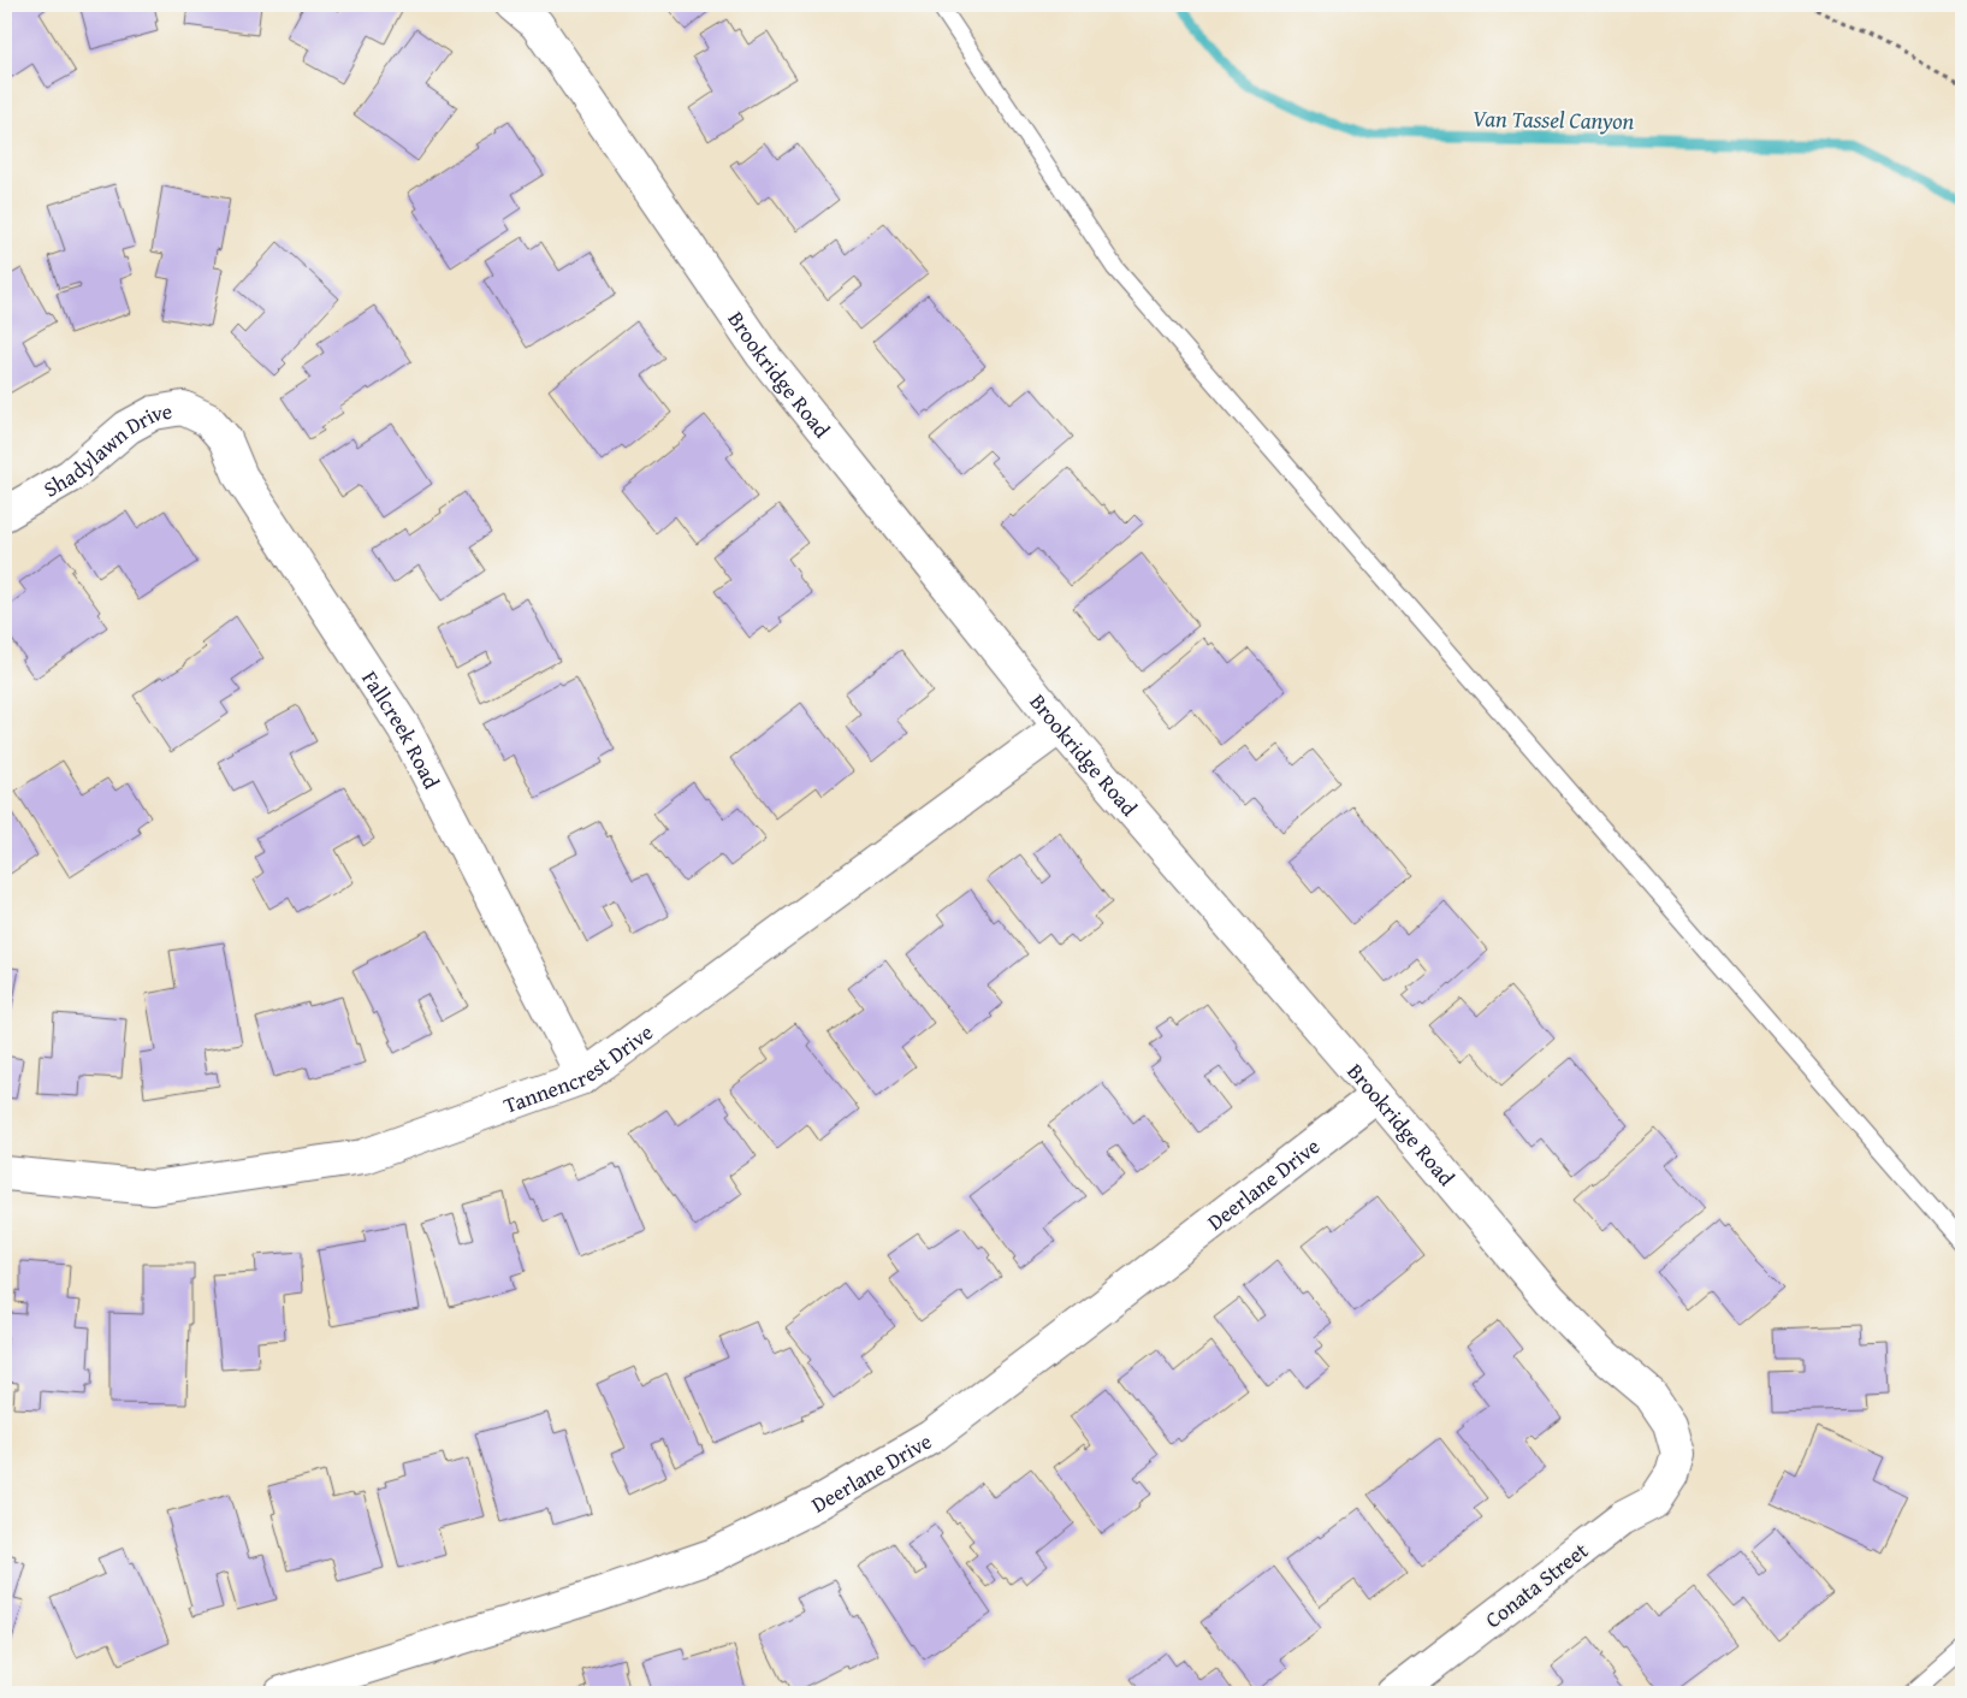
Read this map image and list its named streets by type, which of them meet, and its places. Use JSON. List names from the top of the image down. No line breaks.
{"streets":{"street":["Brookridge Road","Shadylawn Drive","Fallcreek Road","Tannencrest Drive","Deerlane Drive","Conata Street"]},"crossings":[["Brookridge Road","Tannencrest Drive"],["Brookridge Road","Deerlane Drive"],["Brookridge Road","Conata Street"],["Shadylawn Drive","Fallcreek Road"],["Fallcreek Road","Tannencrest Drive"]],"water":["Van Tassel Canyon"]}
